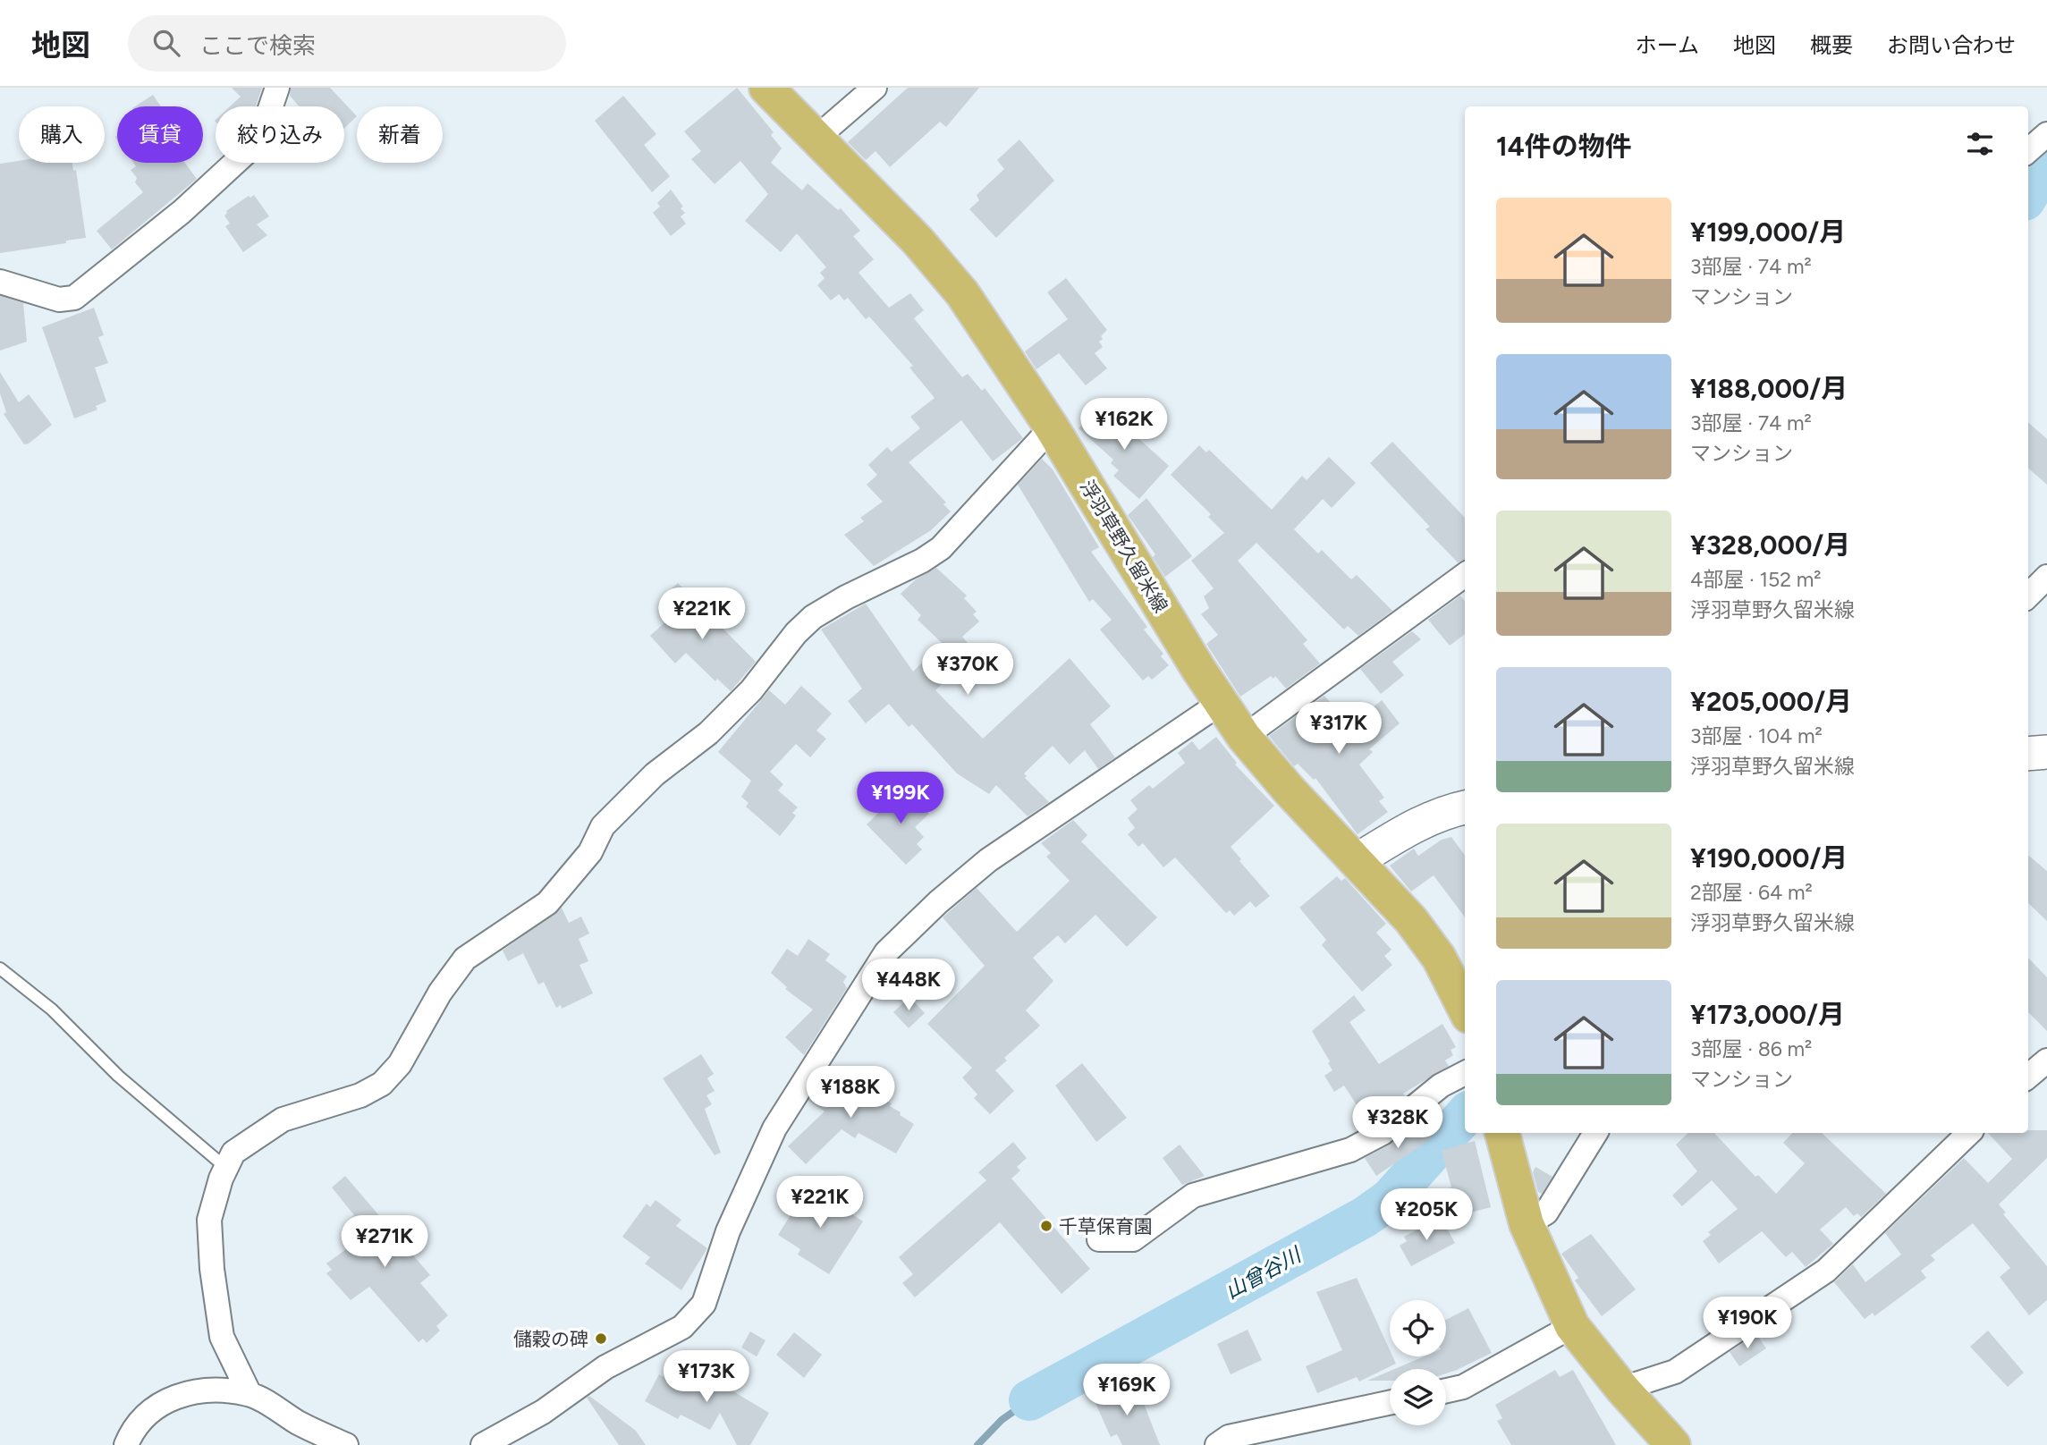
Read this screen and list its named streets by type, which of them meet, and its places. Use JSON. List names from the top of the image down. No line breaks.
{"streets":{"main road":["浮羽草野久留米線"]},"water":["山曾谷川"],"places":["千草保育園","儲穀の碑"],"page":{"header":"地図","search":"ここで検索","nav":["ホーム","地図","概要","お問い合わせ"],"chip":["購入","賃貸","絞り込み","新着"],"heading":"14件の物件","list":[{"name":"¥199,000/月","note":"3部屋 · 74 m² · マンション"},{"name":"¥188,000/月","note":"3部屋 · 74 m² · マンション"},{"name":"¥328,000/月","note":"4部屋 · 152 m² · 浮羽草野久留米線"},{"name":"¥205,000/月","note":"3部屋 · 104 m² · 浮羽草野久留米線"},{"name":"¥190,000/月","note":"2部屋 · 64 m² · 浮羽草野久留米線"},{"name":"¥173,000/月","note":"3部屋 · 86 m² · マンション"}],"price":["¥162K","¥221K","¥370K","¥317K","¥199K","¥448K","¥188K","¥328K","¥221K","¥205K","¥271K","¥190K","¥173K","¥169K"]}}
